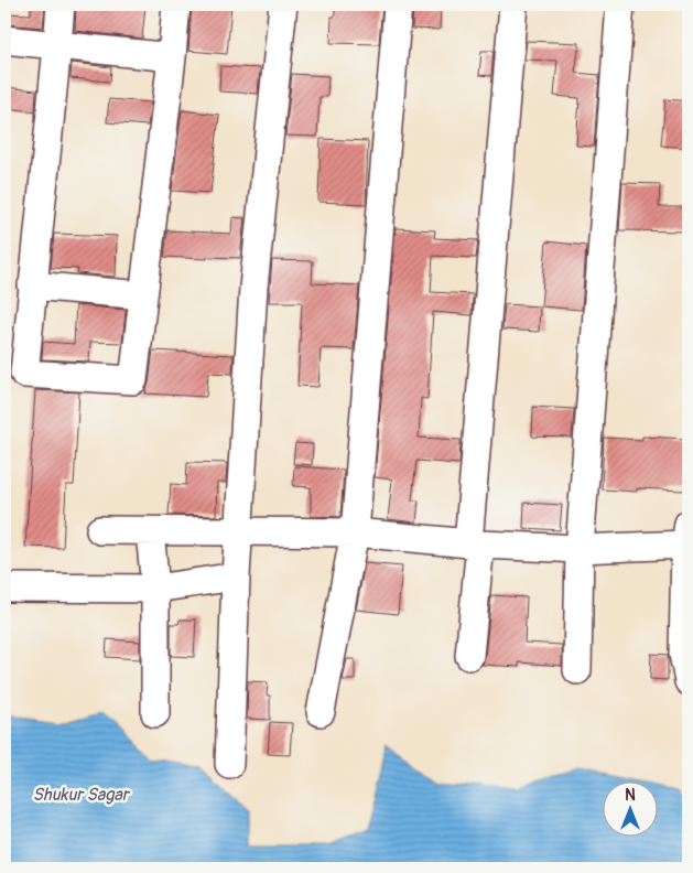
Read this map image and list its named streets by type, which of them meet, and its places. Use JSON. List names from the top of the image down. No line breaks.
{"water":["Shukur Sagar"],"north":"top"}
